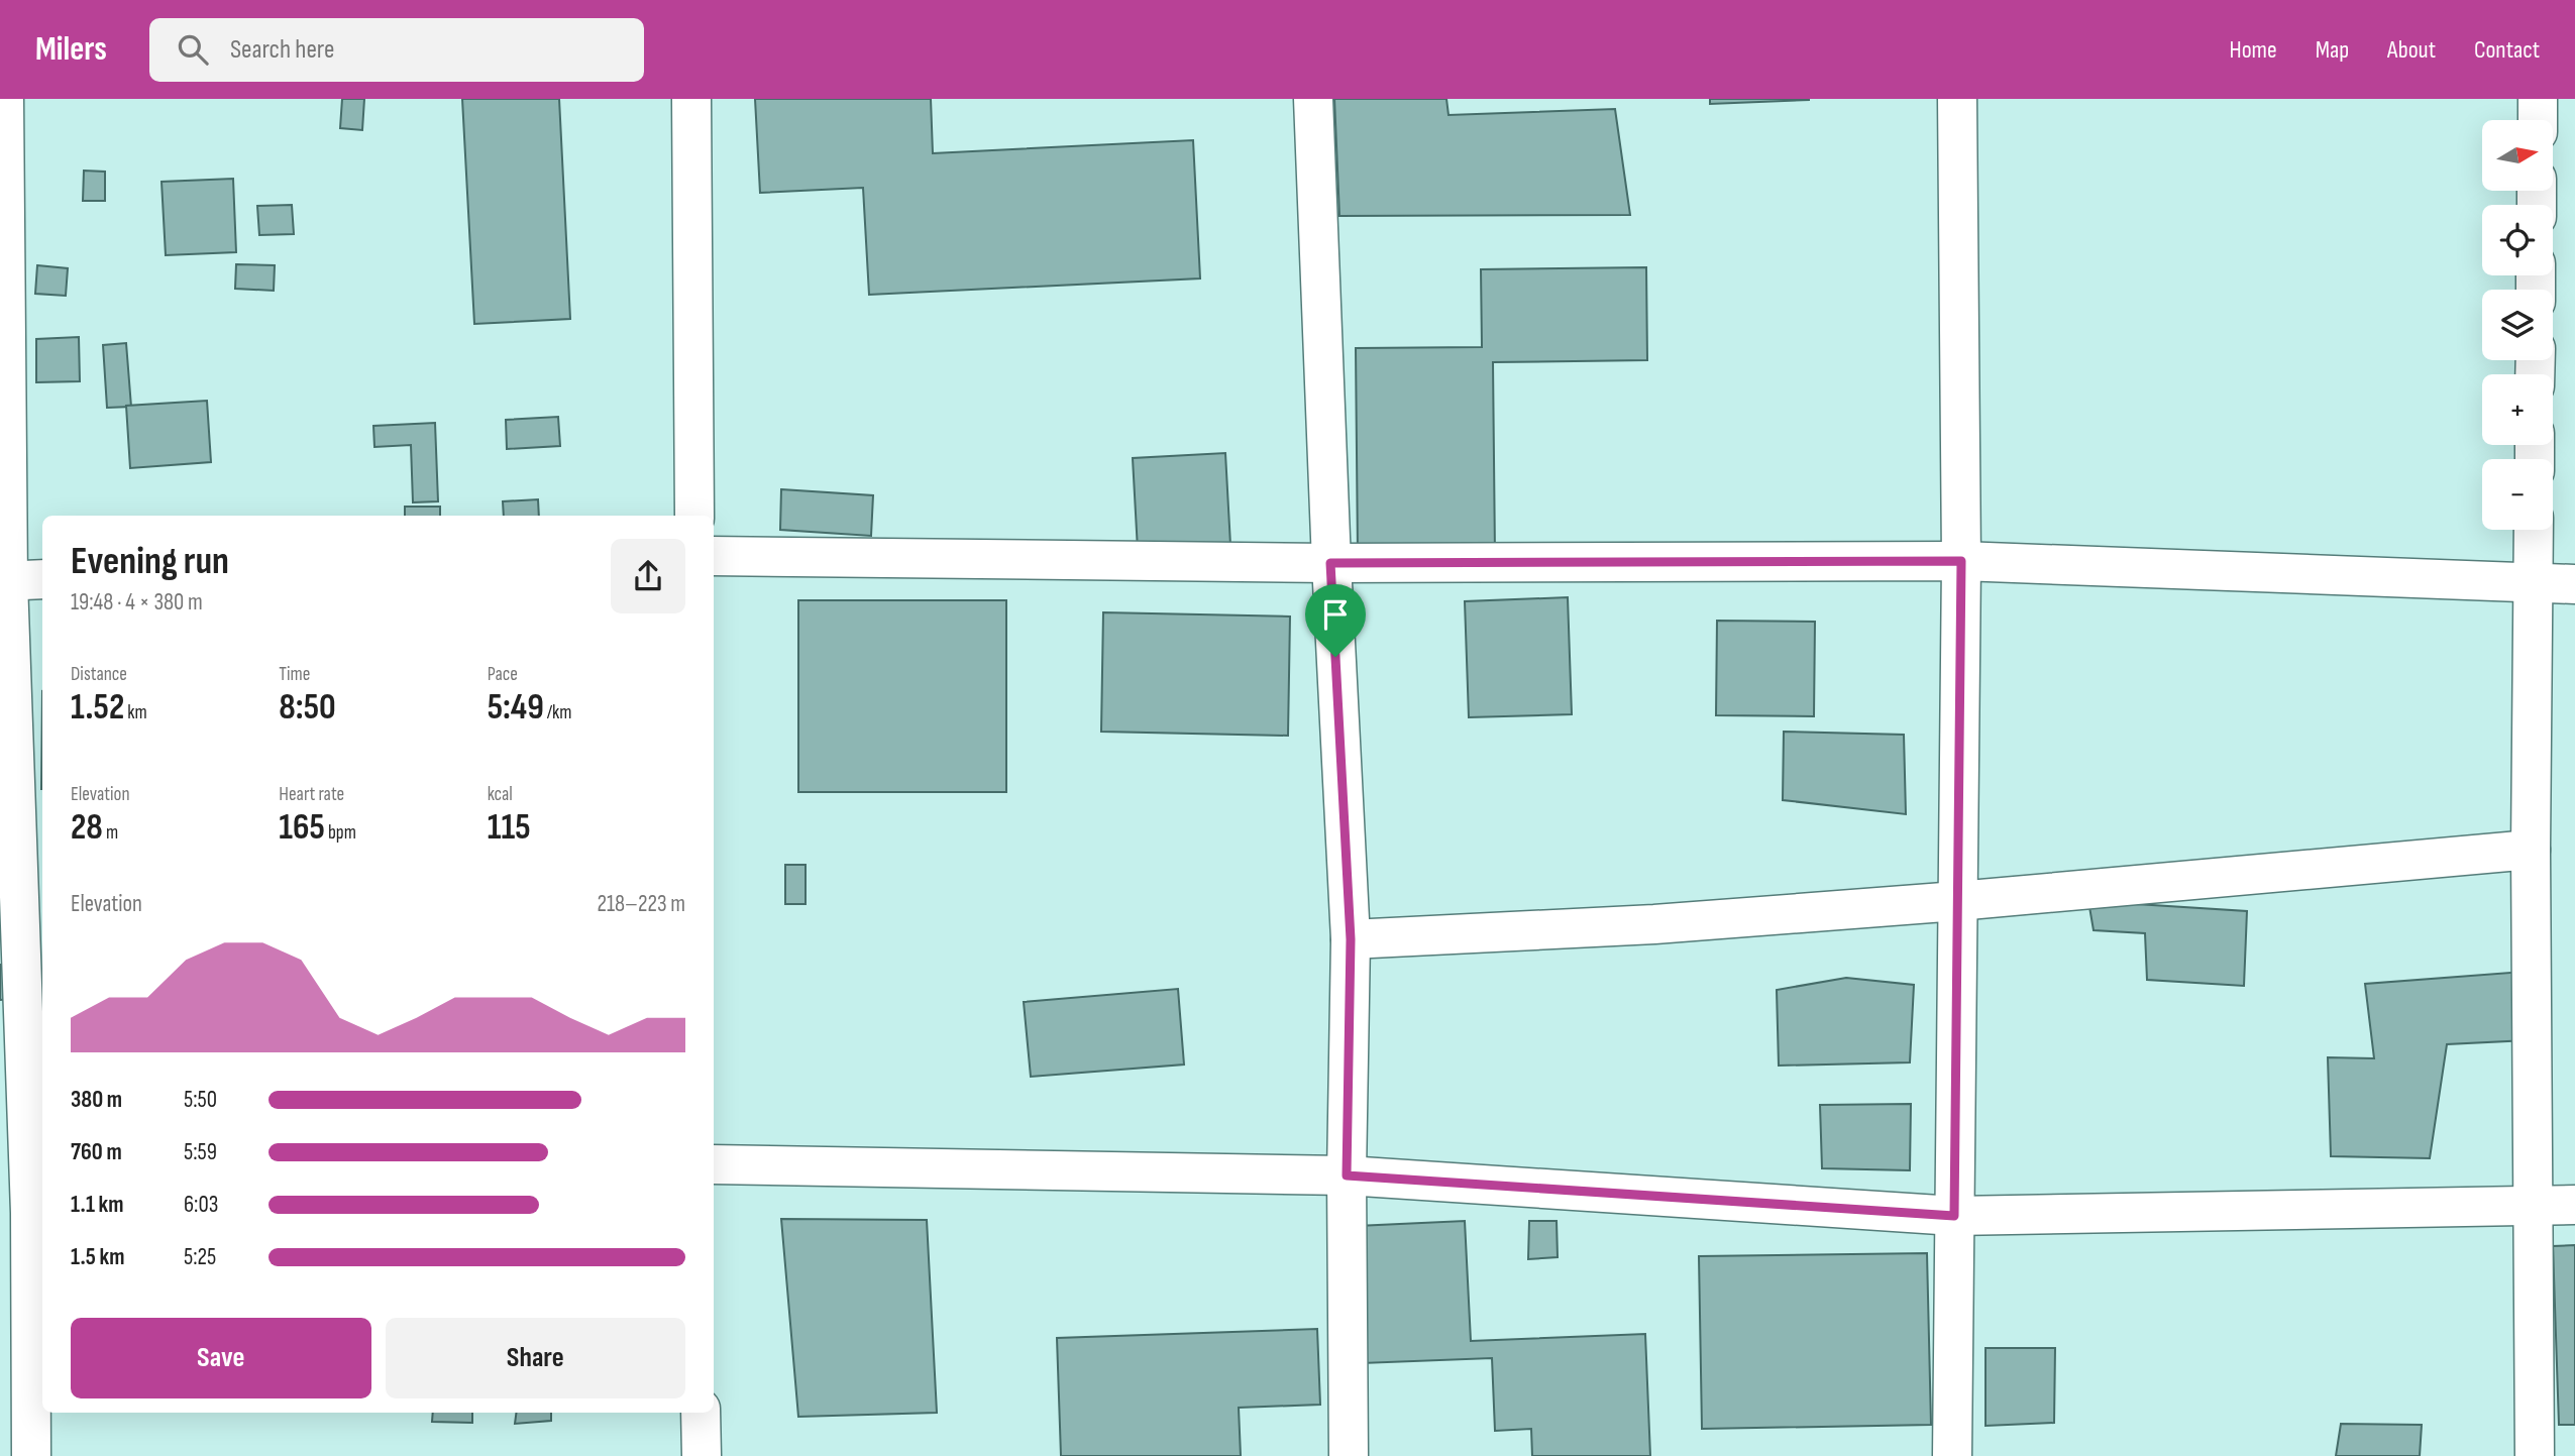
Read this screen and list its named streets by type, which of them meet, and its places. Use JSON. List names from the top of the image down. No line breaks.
{"north":"right","page":{"header":"Milers","search":"Search here","nav":["Home","Map","About","Contact"],"map_buttons":["+","−"],"heading":["Evening run","19:48 · 4 × 380 m"],"stats":[["Distance","1.52 km"],["Time","8:50"],["Pace","5:49 /km"],["Elevation","28 m"],["Heart rate","165 bpm"],["kcal","115"]],"chart":["Elevation","218–223 m"],"list":[{"name":"380 m","note":"5:50"},{"name":"760 m","note":"5:59"},{"name":"1.1 km","note":"6:03"},{"name":"1.5 km","note":"5:25"}],"buttons":["Save","Share"]}}
